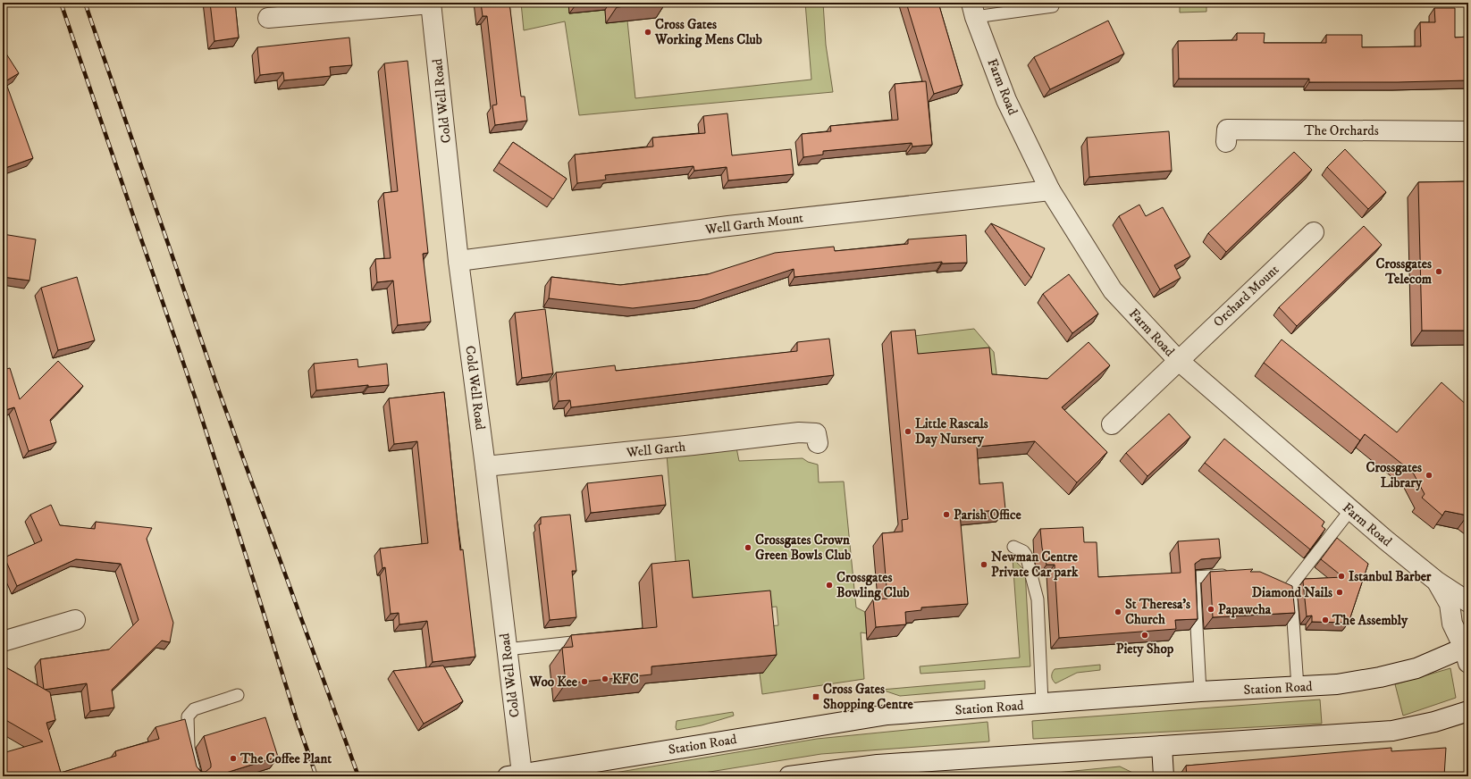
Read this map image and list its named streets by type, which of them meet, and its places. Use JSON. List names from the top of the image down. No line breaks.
{"streets":{"street":["Farm Road","Cold Well Road","The Orchards","Well Garth Mount","Orchard Mount","Well Garth","Station Road"]},"crossings":[["Farm Road","Well Garth Mount"],["Farm Road","Orchard Mount"],["Farm Road","Station Road"],["Cold Well Road","Well Garth Mount"],["Cold Well Road","Well Garth"],["Cold Well Road","Station Road"]],"places":{"other":["Cross Gates Working Mens Club","Crossgates Telecom","Little Rascals Day Nursery","Crossgates Library","Parish Office","Crossgates Crown Green Bowls Club","Newman Centre Private Car park","Istanbul Barber","Crossgates Bowling Club","Diamond Nails","Papawcha","St Theresa's Church","The Assembly","Piety Shop","KFC","Woo Kee","The Coffee Plant"],"transit":["Cross Gates Shopping Centre"]}}
